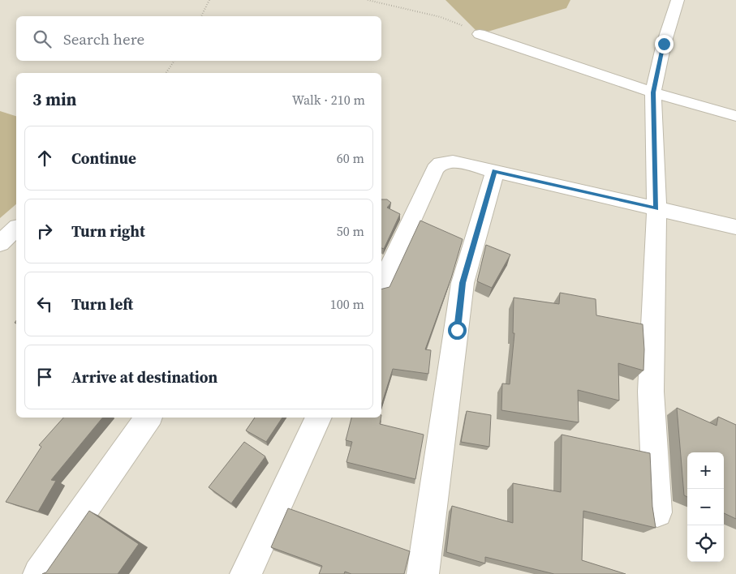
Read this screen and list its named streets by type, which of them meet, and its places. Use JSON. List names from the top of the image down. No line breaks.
{"page":{"search":"Search here","heading":["3 min","Walk · 210 m"],"list":[["Continue","60 m"],["Turn right","50 m"],["Turn left","100 m"],"Arrive at destination"],"map_buttons":["+","−"]}}
